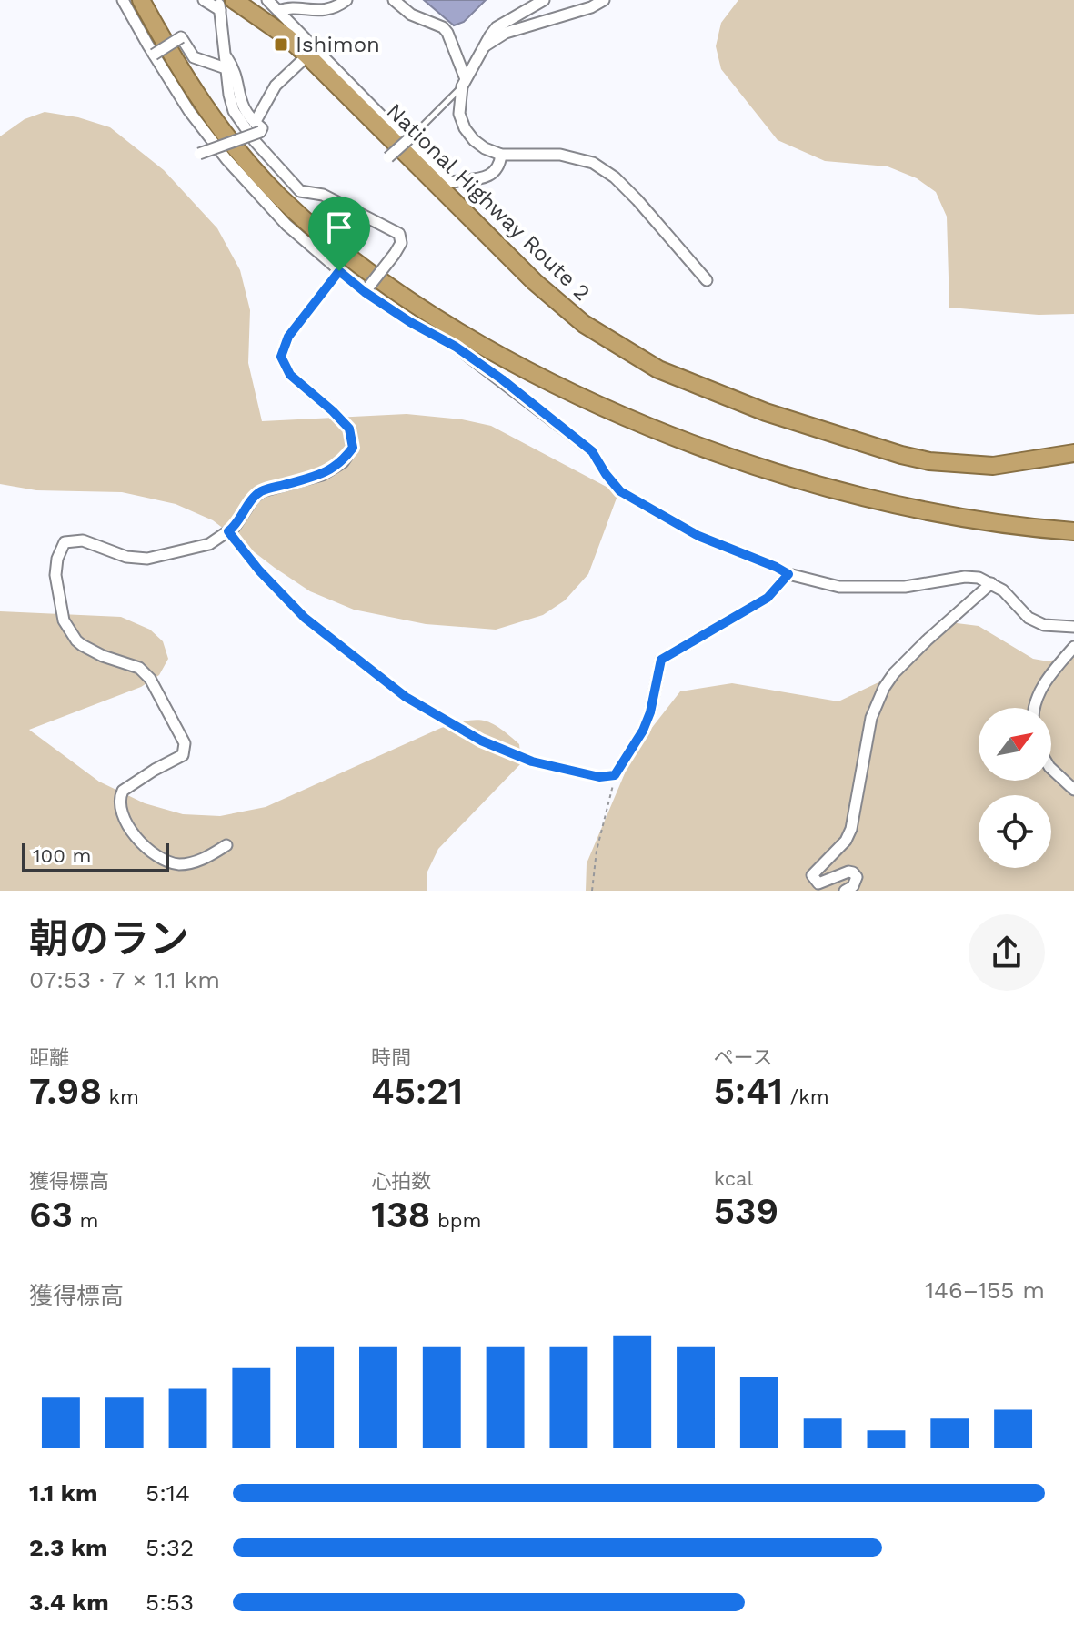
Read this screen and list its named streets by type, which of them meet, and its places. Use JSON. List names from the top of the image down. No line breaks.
{"streets":{"highway":["National Highway Route 2"]},"places":{"transit":["Ishimon"]},"scale_bar":"100 m","north":"top right","page":{"scale":"100 m","heading":["朝のラン","07:53 · 7 × 1.1 km"],"stats":[["距離","7.98 km"],["時間","45:21"],["ペース","5:41 /km"],["獲得標高","63 m"],["心拍数","138 bpm"],["kcal","539"]],"chart":["獲得標高","146–155 m"],"list":[{"name":"1.1 km","note":"5:14"},{"name":"2.3 km","note":"5:32"},{"name":"3.4 km","note":"5:53"}]}}
